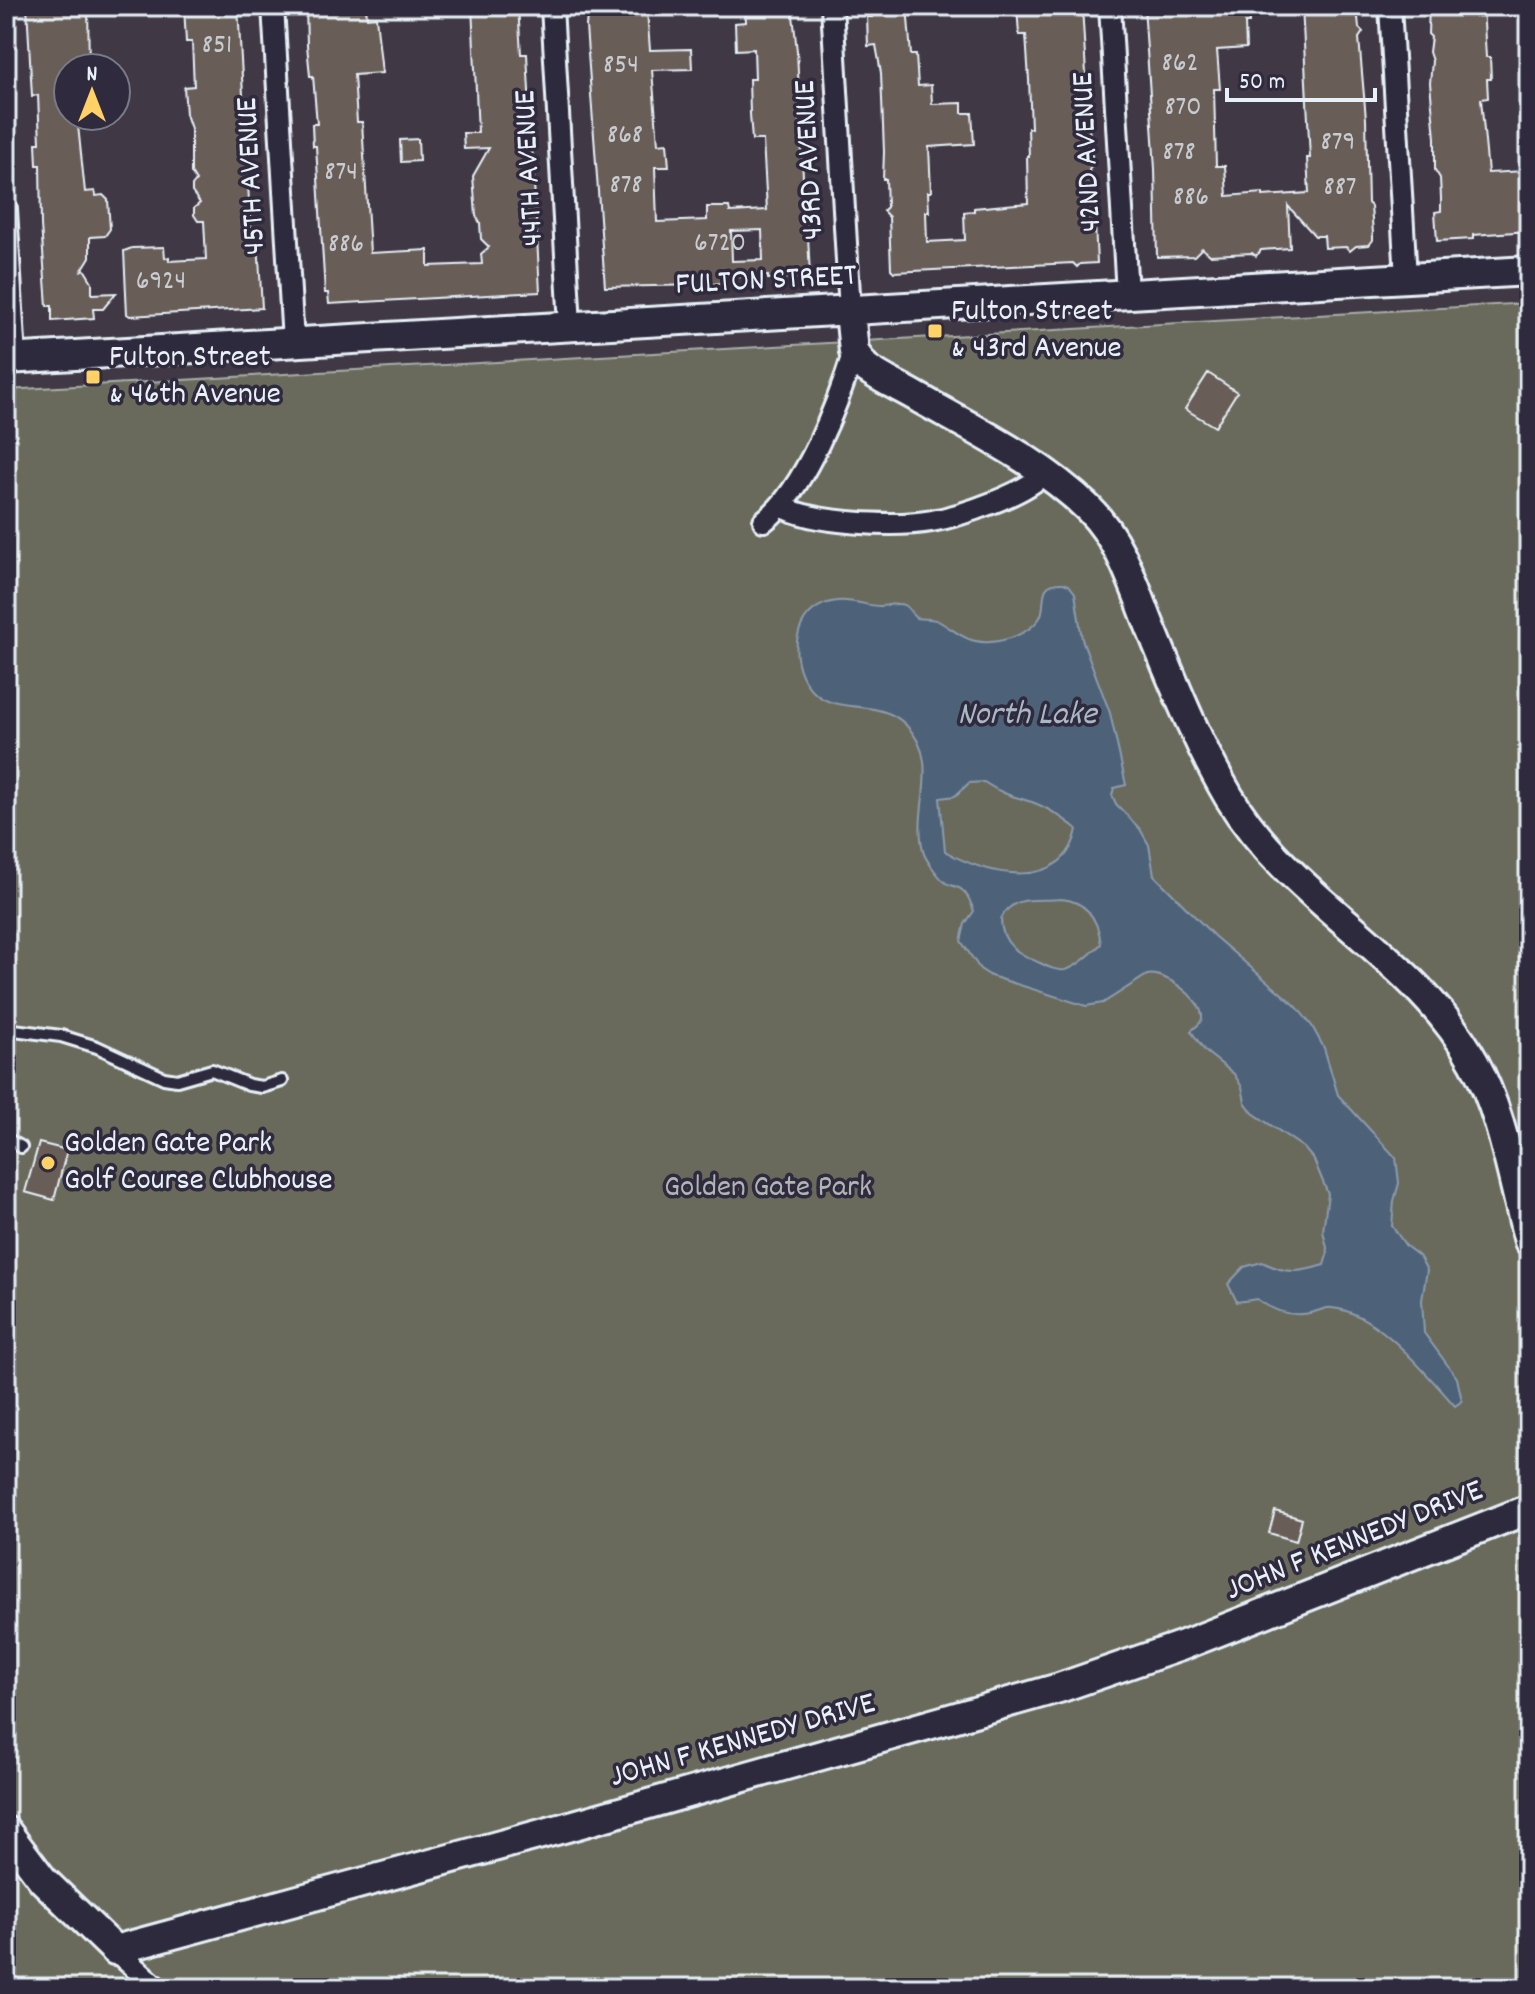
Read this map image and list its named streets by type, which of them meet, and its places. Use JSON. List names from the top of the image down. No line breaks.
{"streets":{"street":["42ND AVENUE","43RD AVENUE","44TH AVENUE","45TH AVENUE","FULTON STREET","JOHN F KENNEDY DRIVE"]},"crossings":[["42ND AVENUE","FULTON STREET"],["43RD AVENUE","FULTON STREET"],["44TH AVENUE","FULTON STREET"],["45TH AVENUE","FULTON STREET"]],"water":["North Lake"],"parks":["Golden Gate Park"],"places":{"transit":["Fulton Street & 43rd Avenue","Fulton Street & 46th Avenue"],"other":["Golden Gate Park Golf Course Clubhouse"]},"house_numbers":["851","862","854","870","868","879","878","874","878","887","886","6720","886","6924"],"scale_bar":"50 m","north":"top"}
